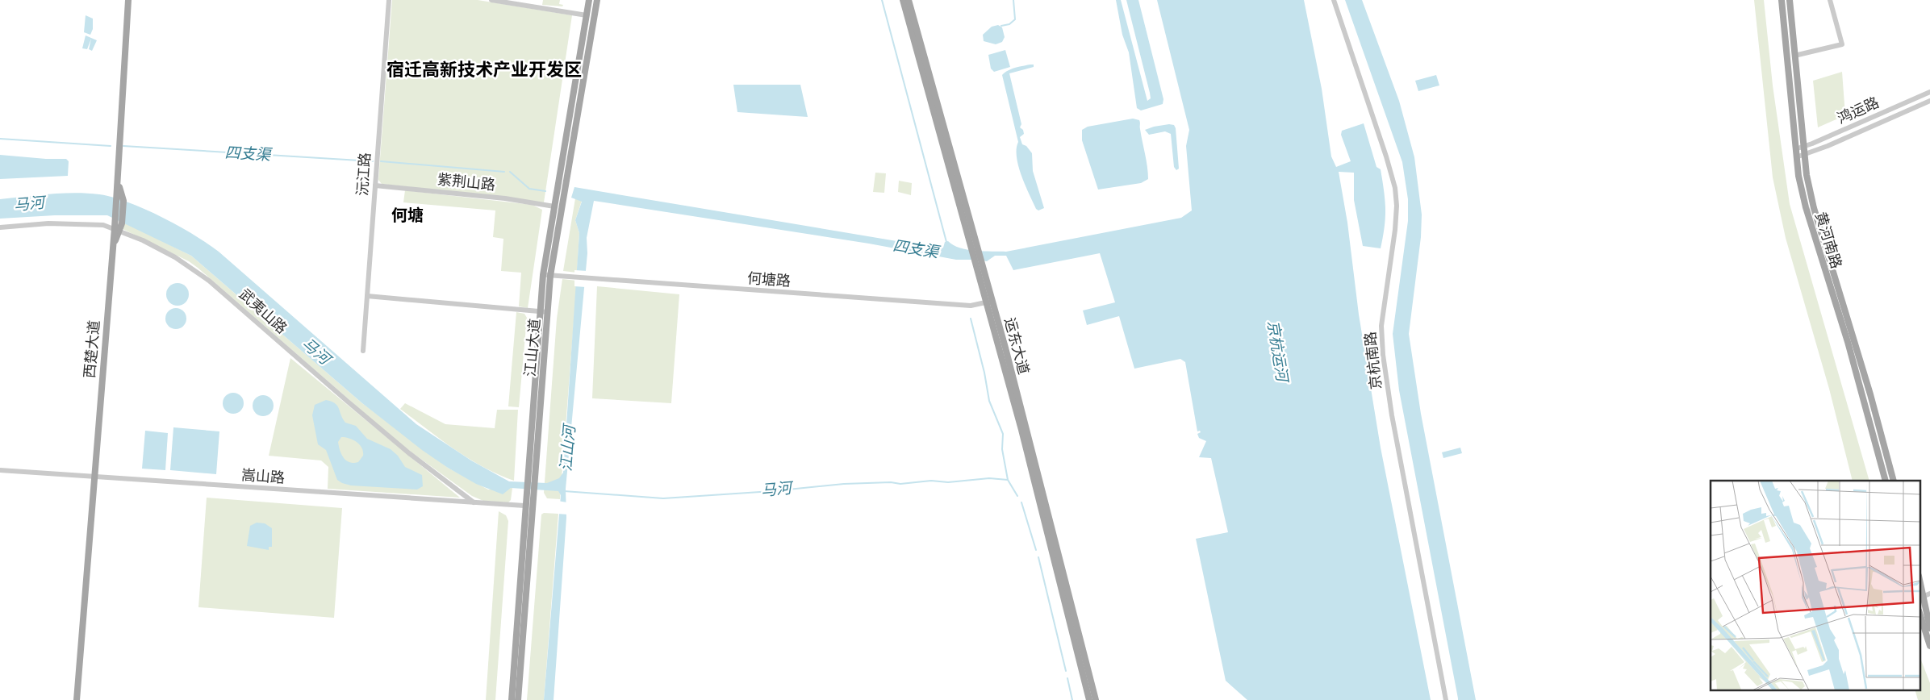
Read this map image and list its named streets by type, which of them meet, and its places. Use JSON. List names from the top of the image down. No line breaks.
{"streets":{"main road":["黄河南路","运东大道","江山大道","西楚大道"],"street":["鸿运路","沅江路","紫荆山路","何塘路","武夷山路","京杭南路","嵩山路"]},"crossings":[["鸿运路","黄河南路"],["沅江路","紫荆山路"],["紫荆山路","江山大道"],["何塘路","运东大道"],["何塘路","江山大道"],["武夷山路","西楚大道"],["武夷山路","嵩山路"],["江山大道","嵩山路"],["西楚大道","嵩山路"]],"districts":["宿迁高新技术产业开发区","何塘"],"water":["四支渠","马河","京杭运河","江山河"]}
